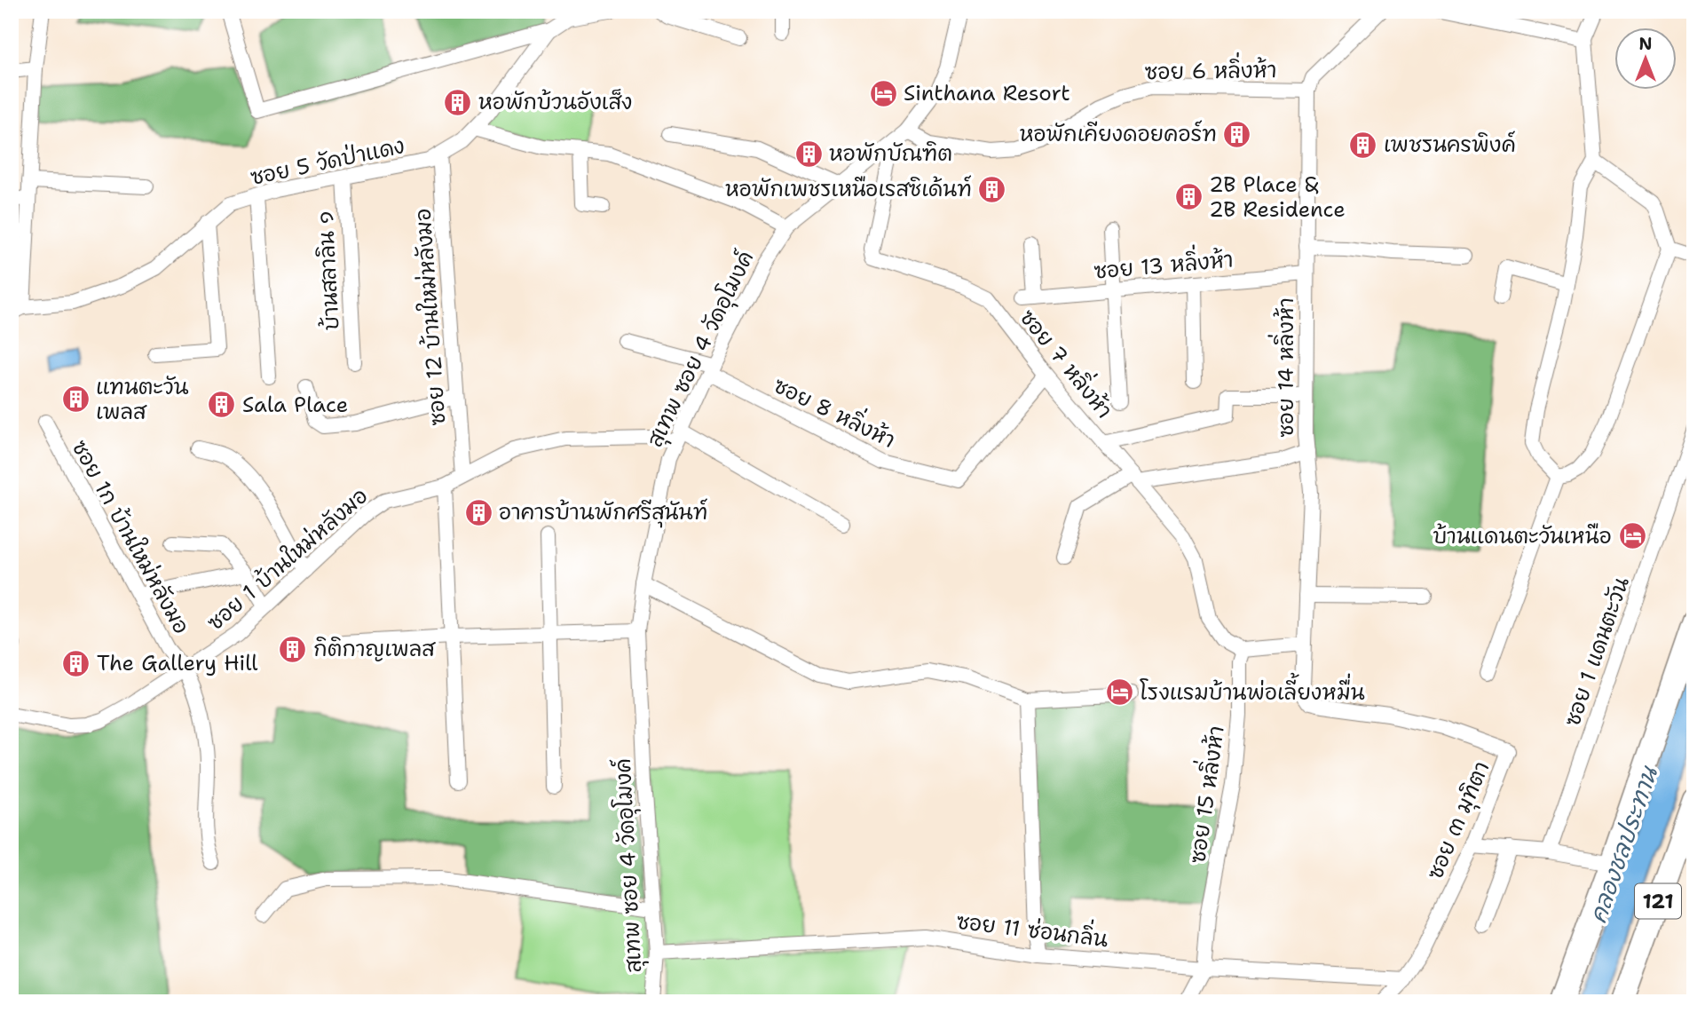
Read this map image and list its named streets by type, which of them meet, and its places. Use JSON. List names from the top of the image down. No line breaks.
{"streets":{"main road":["121"],"street":["ซอย 6 หลิ่งห้า","ซอย 5 วัดป่าแดง","ซอย 13 หลิ่งห้า","บ้านสลาลิน ๑","ซอย 12 บ้านใหม่หลังมอ","สุเทพ ซอย 4 วัดอุโมงค์","ซอย 7 หลิ่งห้า","ซอย 14 หลิ่งห้า","ซอย 8 หลิ่งห้า","ซอย 1ก บ้านใหม่หลังมอ","ซอย 1 บ้านใหม่หลังมอ","ซอย 1 แดนตะวัน","ซอย 15 หลิ่งห้า","ซอย ๓ มุทิตา","ซอย 11 ซ่อนกลิ่น"]},"crossings":[["ซอย 6 หลิ่งห้า","สุเทพ ซอย 4 วัดอุโมงค์"],["ซอย 6 หลิ่งห้า","ซอย 14 หลิ่งห้า"],["ซอย 5 วัดป่าแดง","บ้านสลาลิน ๑"],["ซอย 5 วัดป่าแดง","ซอย 12 บ้านใหม่หลังมอ"],["ซอย 13 หลิ่งห้า","ซอย 14 หลิ่งห้า"],["ซอย 12 บ้านใหม่หลังมอ","ซอย 1 บ้านใหม่หลังมอ"],["สุเทพ ซอย 4 วัดอุโมงค์","ซอย 7 หลิ่งห้า"],["สุเทพ ซอย 4 วัดอุโมงค์","ซอย 8 หลิ่งห้า"],["สุเทพ ซอย 4 วัดอุโมงค์","ซอย 1 บ้านใหม่หลังมอ"],["สุเทพ ซอย 4 วัดอุโมงค์","ซอย 11 ซ่อนกลิ่น"],["ซอย 7 หลิ่งห้า","ซอย 8 หลิ่งห้า"],["ซอย 7 หลิ่งห้า","ซอย 15 หลิ่งห้า"],["ซอย 14 หลิ่งห้า","ซอย ๓ มุทิตา"],["ซอย 1ก บ้านใหม่หลังมอ","ซอย 1 บ้านใหม่หลังมอ"],["ซอย 15 หลิ่งห้า","ซอย 11 ซ่อนกลิ่น"],["ซอย ๓ มุทิตา","ซอย 11 ซ่อนกลิ่น"]],"water":["คลองชลประทาน"],"places":{"hotel":["Sinthana Resort","บ้านแดนตะวันเหนือ","โรงแรมบ้านพ่อเลี้ยงหมื่น"],"building":["หอพักบ้วนอังเส็ง","หอพักเคียงดอยคอร์ท","เพชรนครพิงค์","หอพักบัณฑิต","หอพักเพชรเหนือเรสซิเด้นท์","2B Place & 2B Residence","แทนตะวัน เพลส","Sala Place","อาคารบ้านพักศรีสุนันท์","กิติกาญเพลส","The Gallery Hill"]},"north":"top"}
